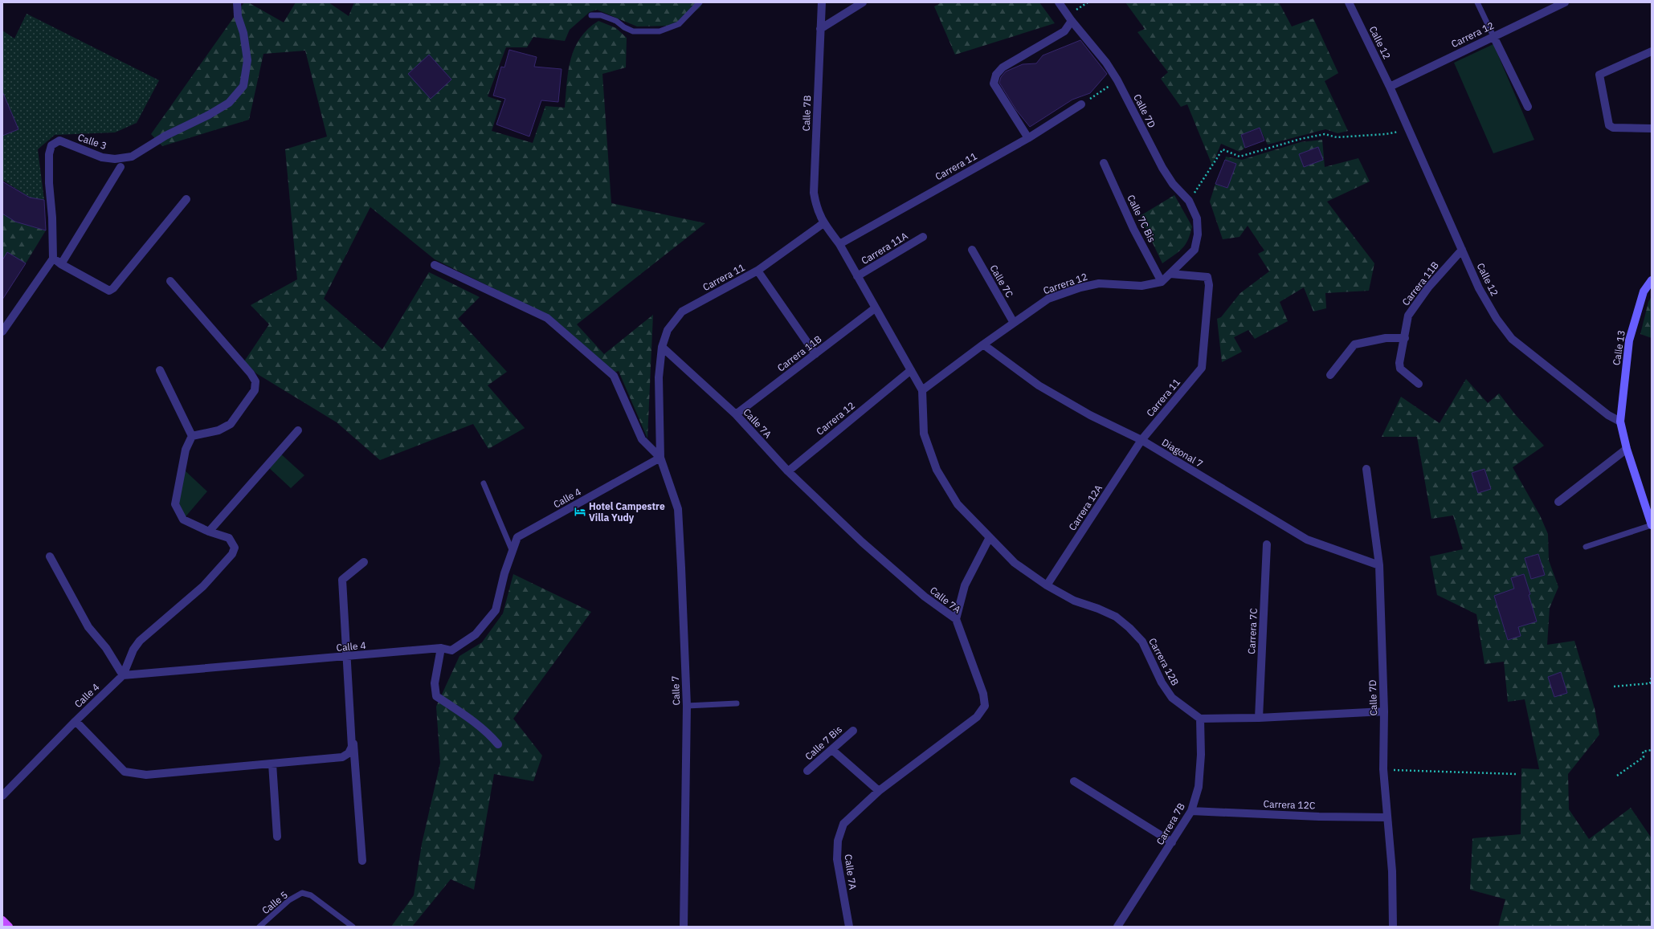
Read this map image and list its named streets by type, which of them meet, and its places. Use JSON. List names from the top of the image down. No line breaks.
{"streets":{"main road":["Calle 13"],"street":["Carrera 12","Calle 12","Calle 7D","Calle 7B","Calle 3","Carrera 11","Calle 7C Bis","Carrera 11A","Calle 7C","Carrera 11B","Calle 7A","Diagonal 7","Calle 4","Carrera 12A","Carrera 7C","Carrera 12B","Calle 7","Calle 7 Bis","Carrera 12C","Carrera 7B"],"lane":["Calle 5"]},"crossings":[["Carrera 12","Calle 12"],["Carrera 12","Calle 7B"],["Carrera 12","Calle 7C Bis"],["Carrera 12","Calle 7C"],["Carrera 12","Calle 7A"],["Carrera 12","Diagonal 7"],["Carrera 12","Carrera 12B"],["Calle 12","Carrera 11B"],["Calle 12","Calle 13"],["Calle 7D","Carrera 11"],["Calle 7D","Diagonal 7"],["Calle 7D","Carrera 12C"],["Calle 7B","Carrera 11"],["Calle 7B","Carrera 11A"],["Calle 7B","Carrera 11B"],["Calle 7B","Carrera 12B"],["Carrera 11","Calle 7A"],["Carrera 11","Diagonal 7"],["Carrera 11","Calle 4"],["Carrera 11","Carrera 12A"],["Carrera 11","Calle 7"],["Carrera 11B","Calle 7A"],["Diagonal 7","Carrera 12A"],["Calle 4","Calle 7"],["Carrera 12A","Carrera 12B"],["Carrera 12B","Carrera 7B"],["Carrera 12C","Carrera 7B"]],"places":{"hotel":["Hotel Campestre Villa Yudy"]}}
